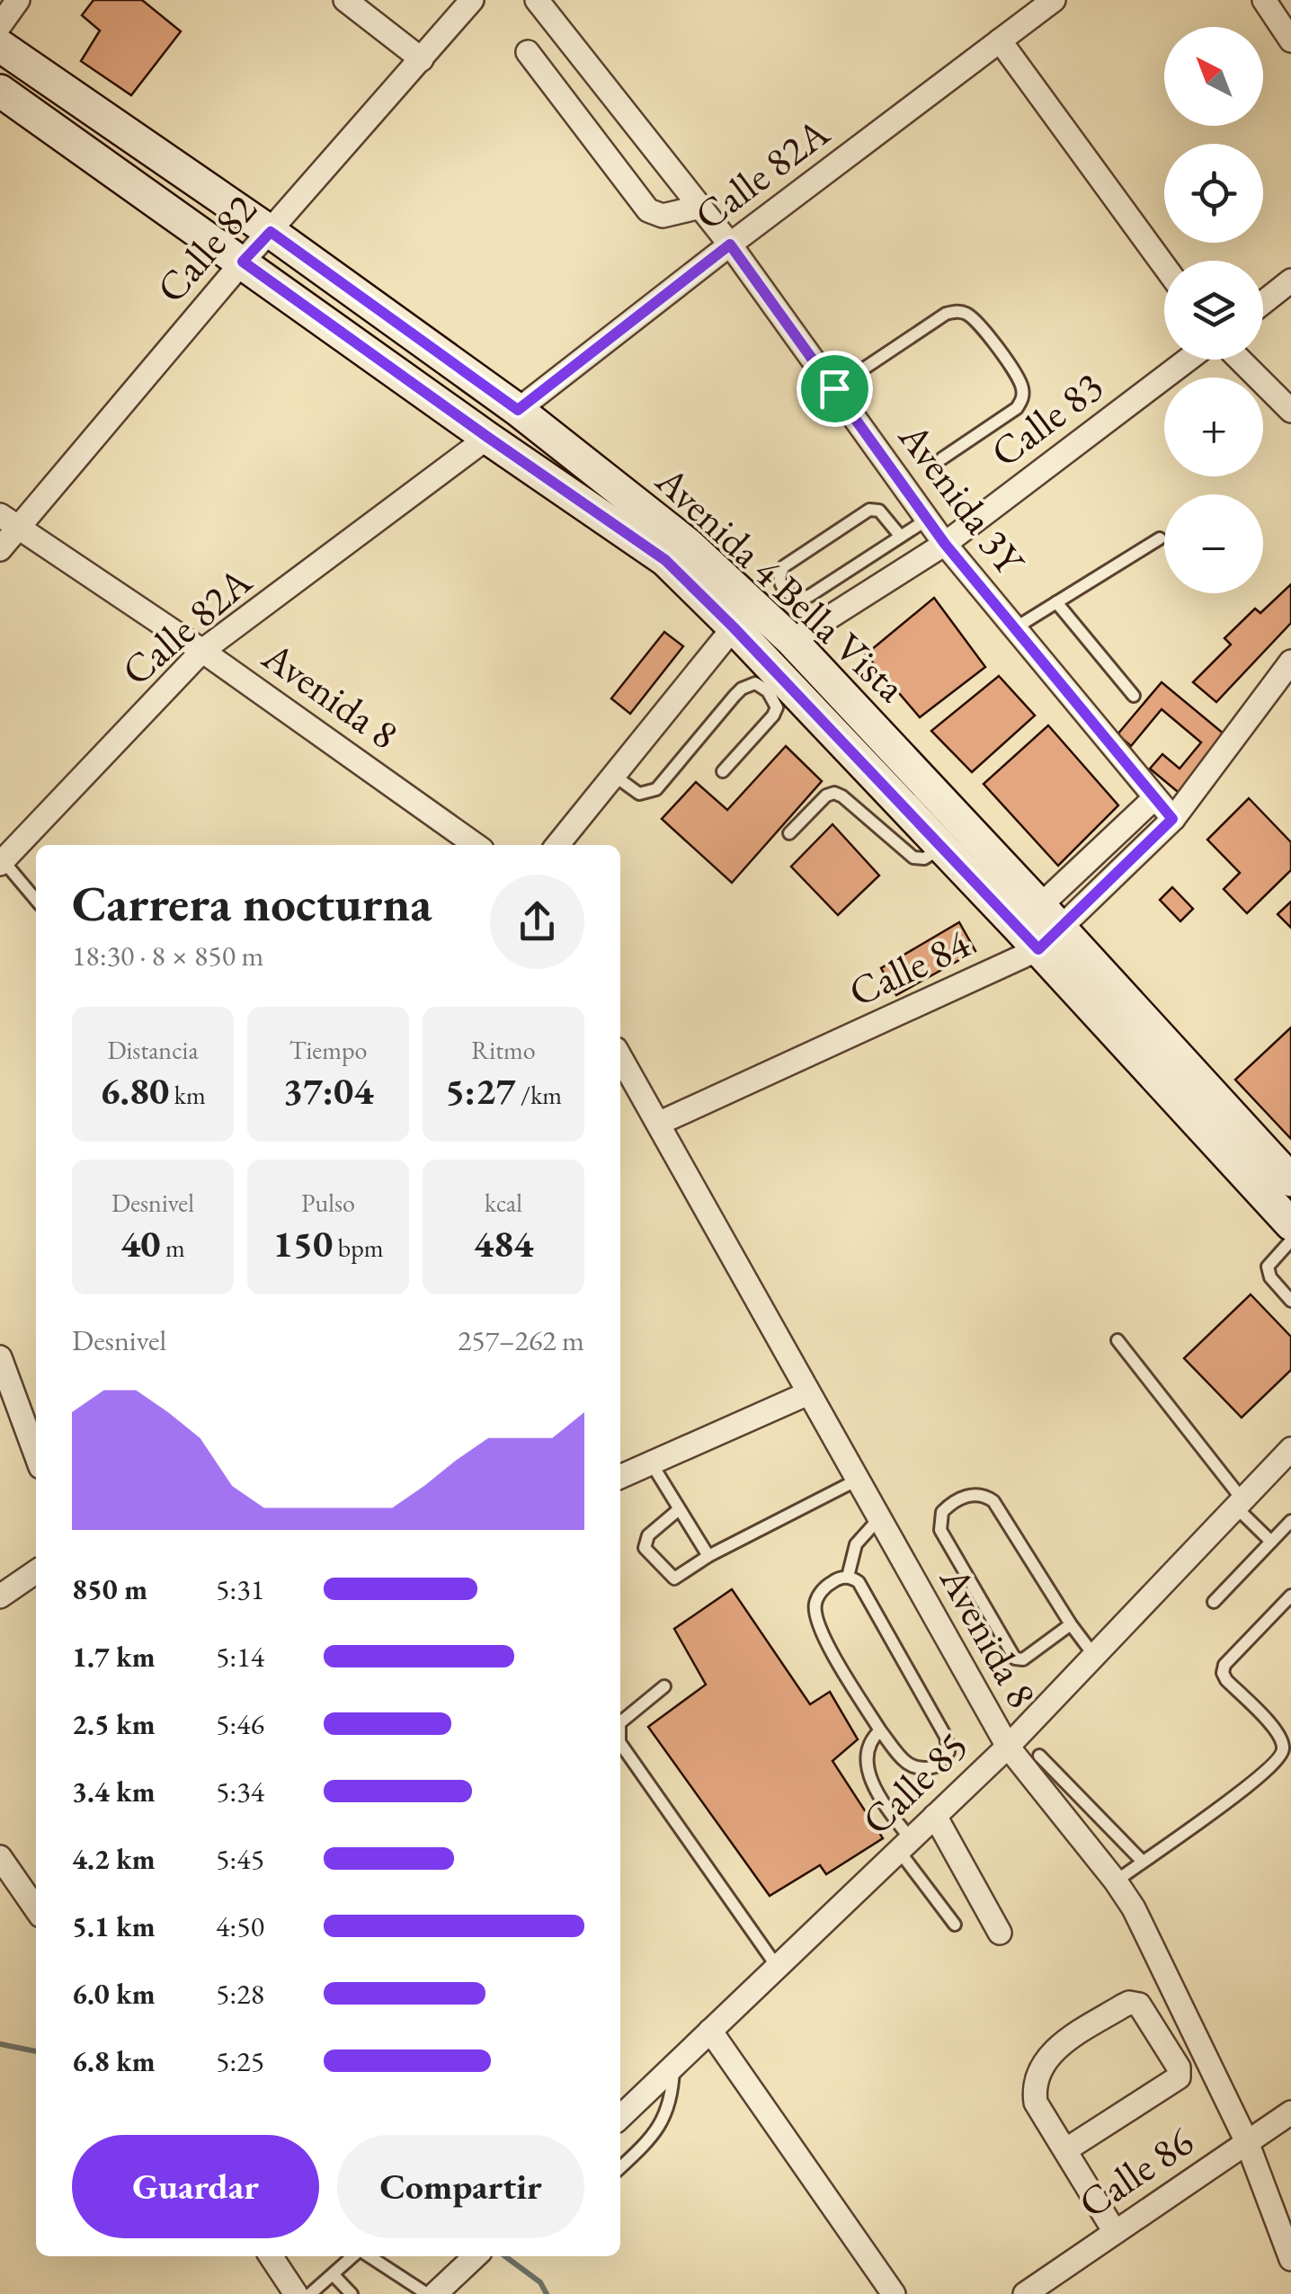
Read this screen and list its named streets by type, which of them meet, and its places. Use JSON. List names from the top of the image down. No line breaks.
{"streets":{"street":["Calle 82A","Calle 82","Calle 83","Avenida 3Y","Avenida 4 Bella Vista","Avenida 8","Calle 84","Calle 85","Calle 86"]},"crossings":[["Calle 82A","Avenida 3Y"],["Calle 82A","Avenida 4 Bella Vista"],["Calle 82A","Avenida 8"],["Calle 82","Avenida 4 Bella Vista"],["Calle 82","Avenida 8"],["Calle 83","Avenida 3Y"],["Calle 83","Avenida 4 Bella Vista"],["Avenida 3Y","Calle 84"],["Avenida 4 Bella Vista","Calle 84"],["Avenida 8","Calle 84"],["Avenida 8","Calle 85"],["Avenida 8","Calle 86"]],"north":"top left","page":{"map_buttons":["+","−"],"heading":["Carrera nocturna","18:30 · 8 × 850 m"],"stats":[["Distancia","6.80 km"],["Tiempo","37:04"],["Ritmo","5:27 /km"],["Desnivel","40 m"],["Pulso","150 bpm"],["kcal","484"]],"chart":["Desnivel","257–262 m"],"list":[{"name":"850 m","note":"5:31"},{"name":"1.7 km","note":"5:14"},{"name":"2.5 km","note":"5:46"},{"name":"3.4 km","note":"5:34"},{"name":"4.2 km","note":"5:45"},{"name":"5.1 km","note":"4:50"},{"name":"6.0 km","note":"5:28"},{"name":"6.8 km","note":"5:25"}],"buttons":["Guardar","Compartir"]}}
